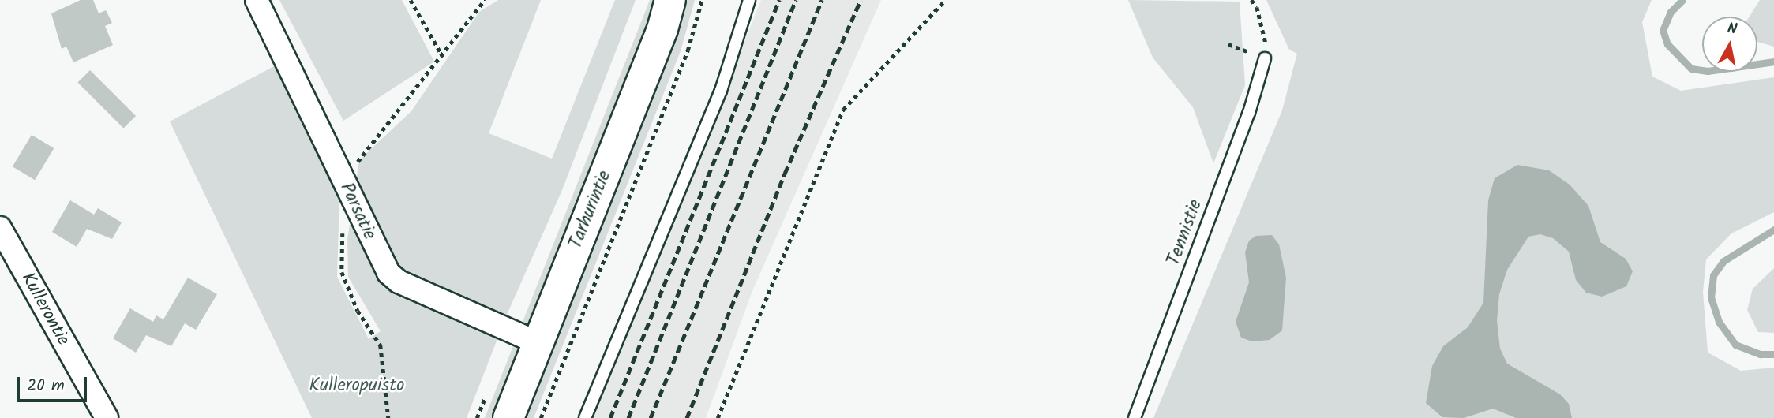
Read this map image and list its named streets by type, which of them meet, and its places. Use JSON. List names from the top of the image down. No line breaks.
{"streets":{"street":["Tarhurintie","Parsatie","Kullerontie"],"lane":["Tennistie"]},"crossings":[["Tarhurintie","Parsatie"]],"parks":["Kulleropuisto"],"scale_bar":"20 m","north":"top"}
